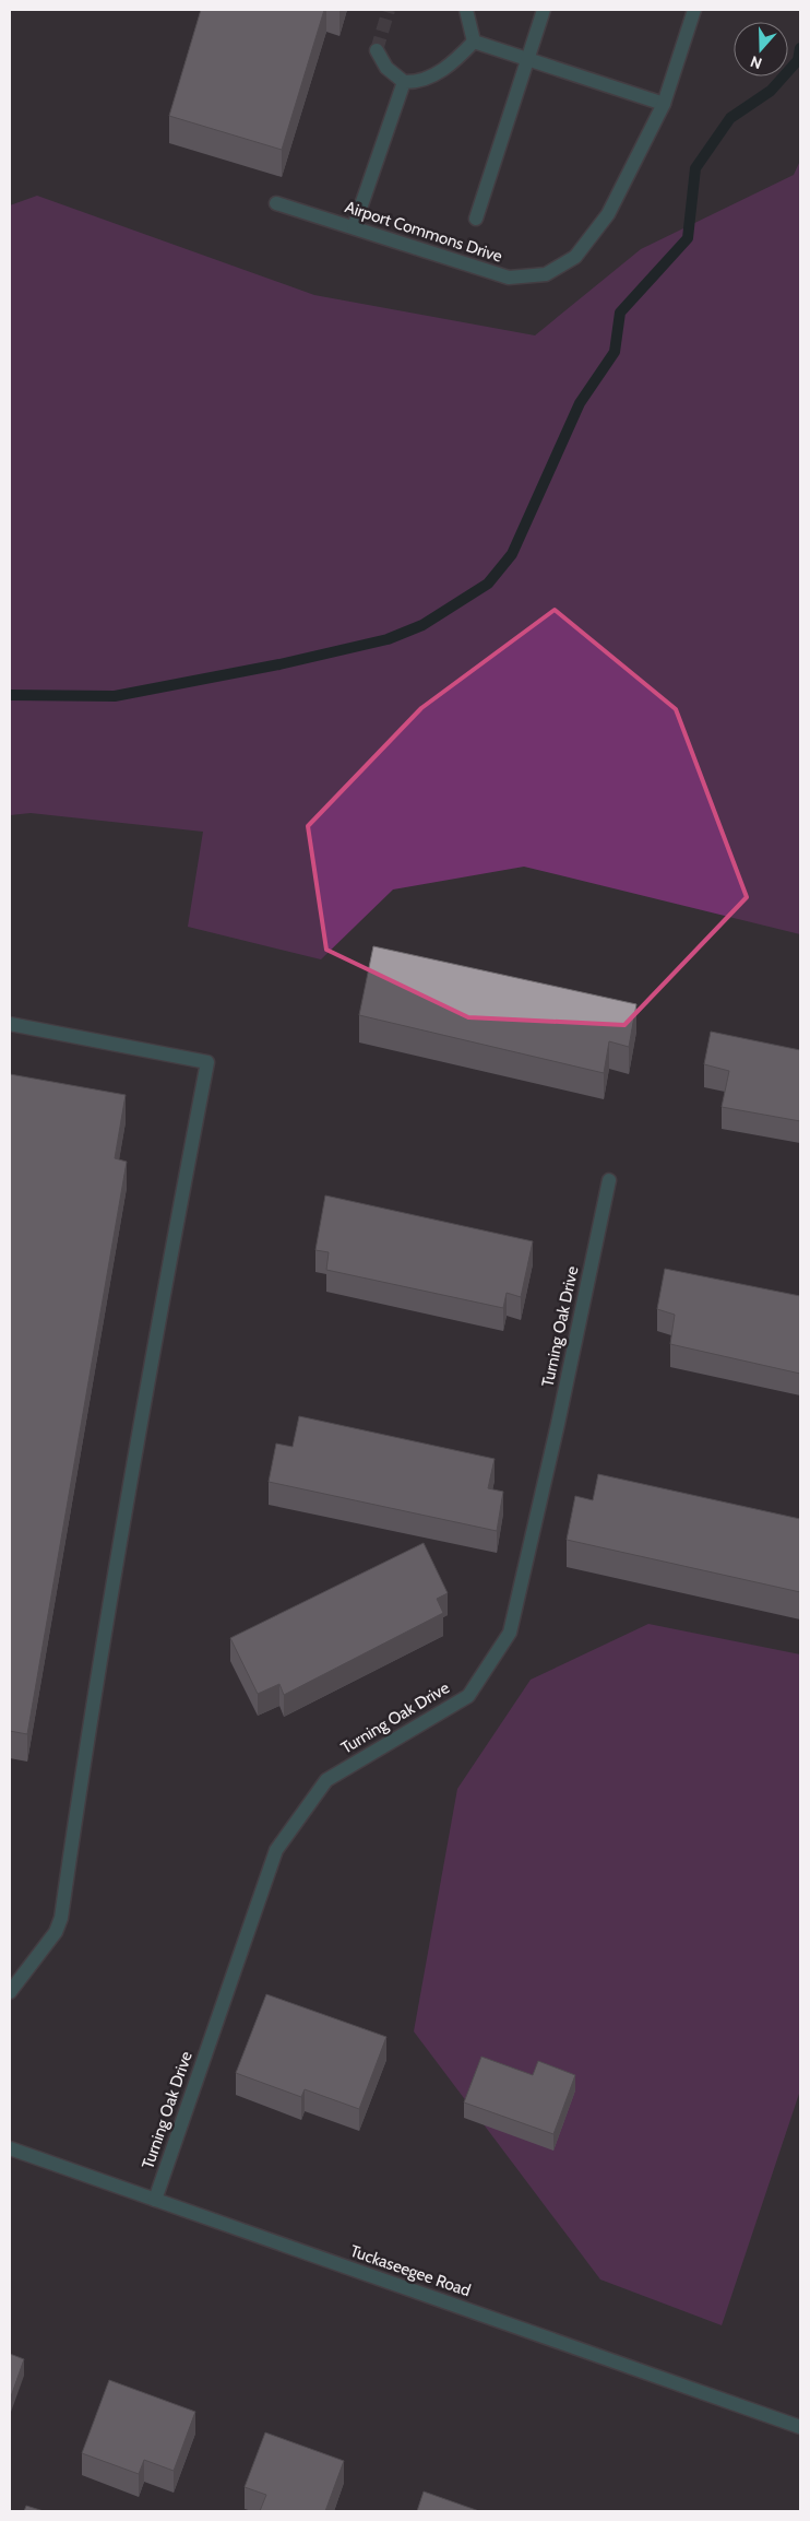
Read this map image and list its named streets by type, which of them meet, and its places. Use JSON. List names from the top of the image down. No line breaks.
{"streets":{"street":["Airport Commons Drive","Turning Oak Drive","Tuckaseegee Road"]},"crossings":[["Turning Oak Drive","Tuckaseegee Road"]],"north":"bottom"}
